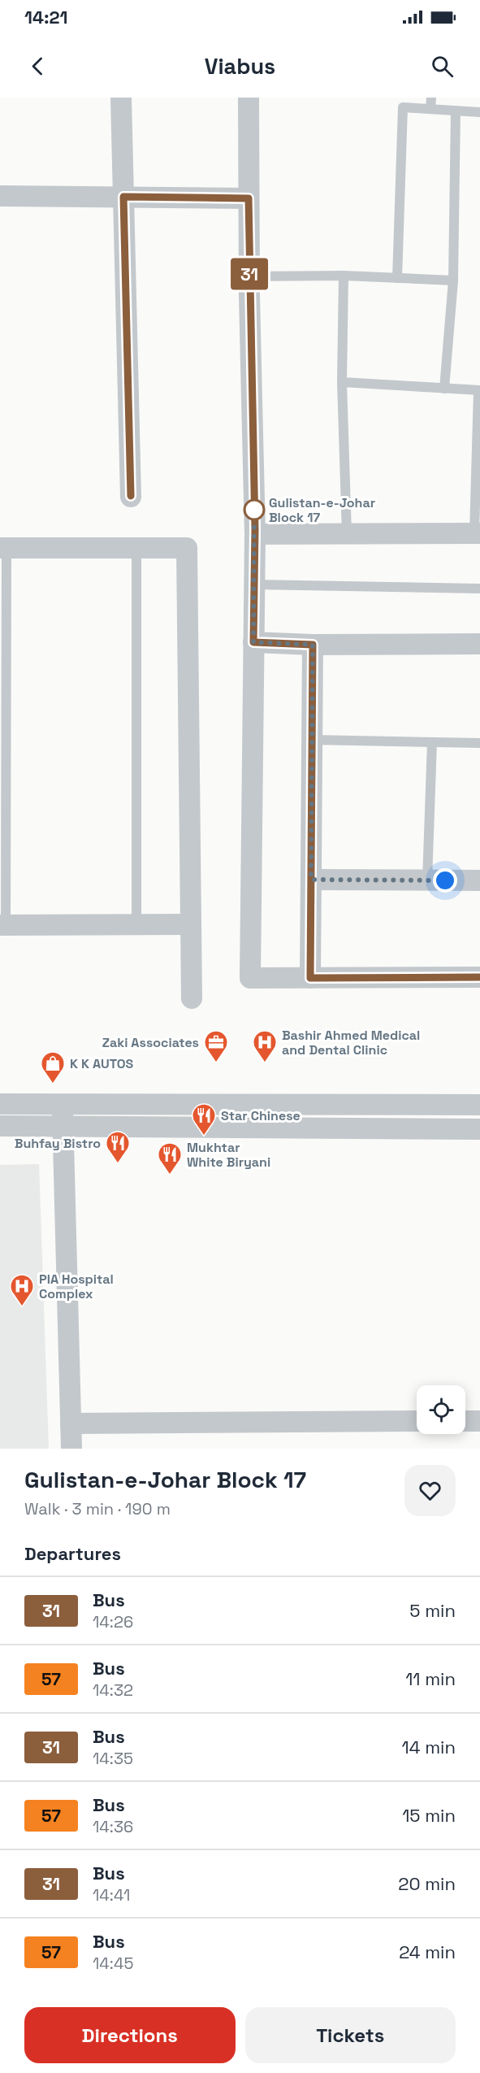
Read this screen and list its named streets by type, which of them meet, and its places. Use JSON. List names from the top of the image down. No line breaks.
{"places":{"other":["Gulistan-e-Johar Block 17"],"office":["Zaki Associates"],"hospital":["Bashir Ahmed Medical and Dental Clinic","PIA Hospital Complex"],"shop":["K K AUTOS"],"restaurant":["Star Chinese","Buhfay Bistro","Mukhtar White Biryani"]},"lines":["bus line 31"],"page":{"status":"14:21","header":"Viabus","on_map":"31","heading":[["Gulistan-e-Johar Block 17","Walk · 3 min · 190 m"],"Departures"],"list":[{"mark":"31","name":"Bus","note":"14:26","value":"5 min"},{"mark":"57","name":"Bus","note":"14:32","value":"11 min"},{"mark":"31","name":"Bus","note":"14:35","value":"14 min"},{"mark":"57","name":"Bus","note":"14:36","value":"15 min"},{"mark":"31","name":"Bus","note":"14:41","value":"20 min"},{"mark":"57","name":"Bus","note":"14:45","value":"24 min"}],"buttons":["Directions","Tickets"]}}
